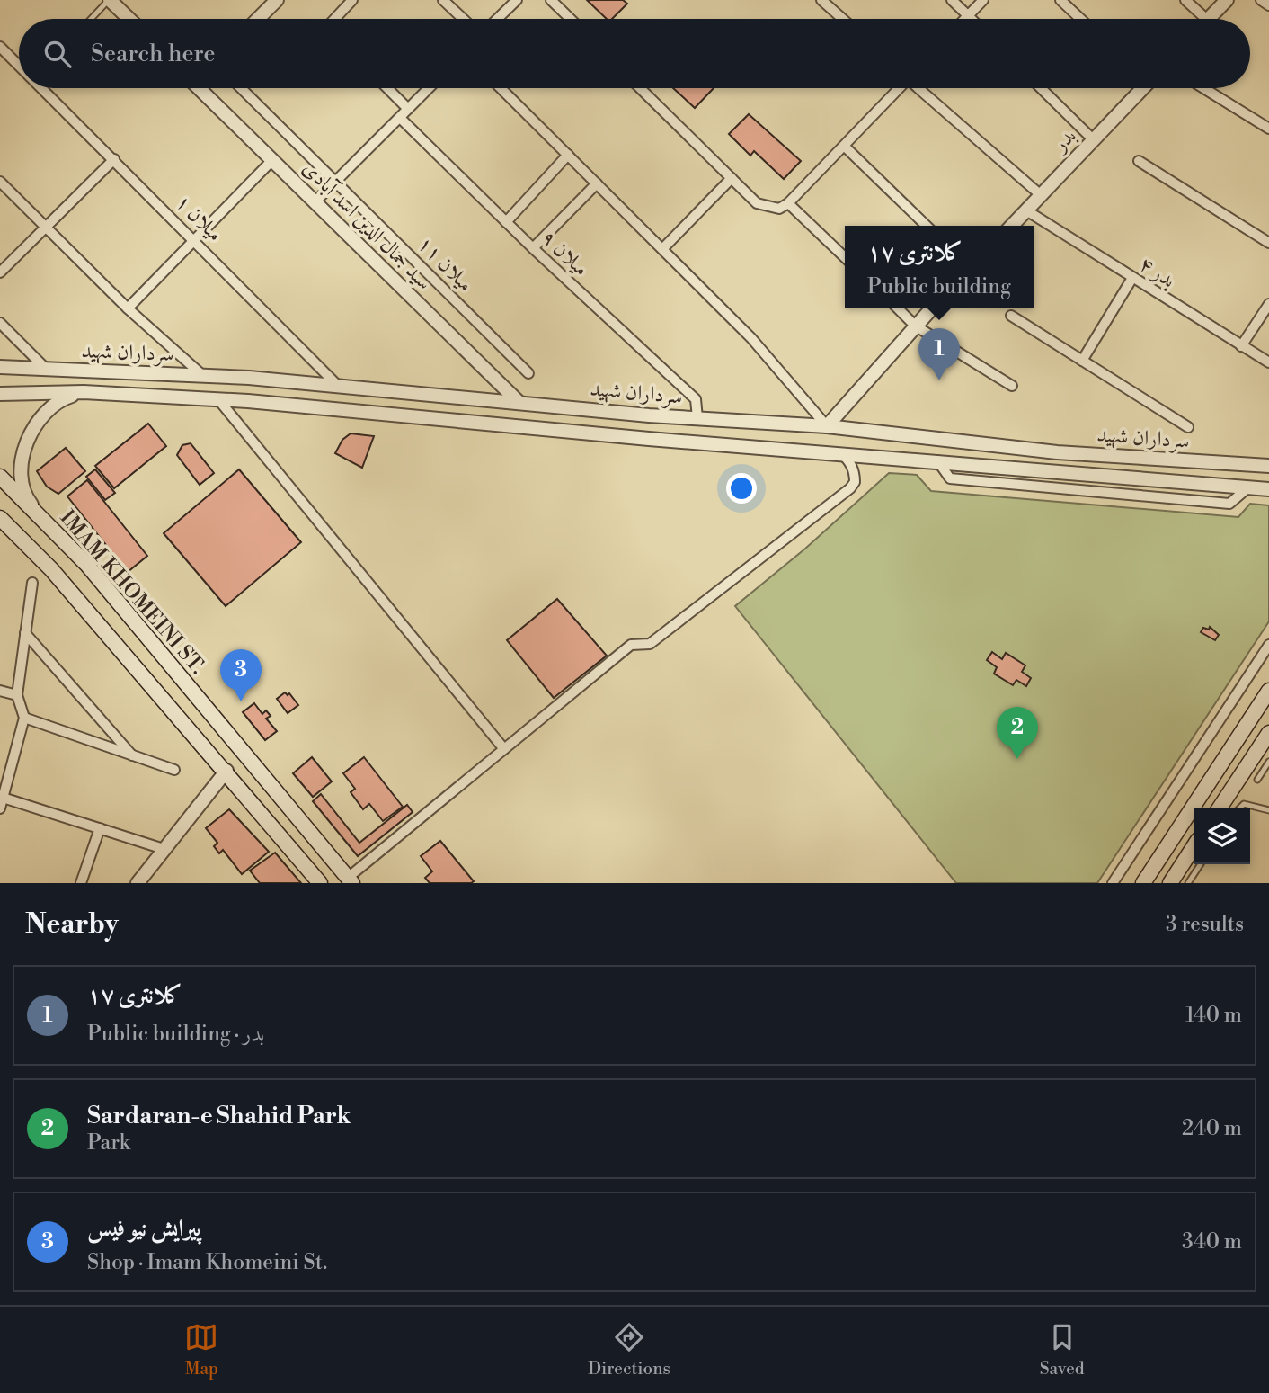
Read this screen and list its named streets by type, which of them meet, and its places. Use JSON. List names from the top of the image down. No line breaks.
{"streets":{"main road":["IMAM KHOMEINI ST."],"street":["بدر","میلان ۱","سید جمال الدین اسد آبادی","میلان ۹","میلان ۱۱","بدر ۴","سرداران شهید"]},"crossings":[["بدر","بدر ۴"],["میلان ۱","سرداران شهید"],["سید جمال الدین اسد آبادی","سرداران شهید"],["میلان ۹","سرداران شهید"]],"page":{"search":"Search here","popup":["کلانتری ۱۷","Public building"],"pins":["1","3","2"],"heading":["Nearby","3 results"],"list":[{"mark":"1","name":"کلانتری ۱۷","note":"Public building · بدر","value":"140 m"},{"mark":"2","name":"Sardaran-e Shahid Park","note":"Park","value":"240 m"},{"mark":"3","name":"پیرایش نیو فیس","note":"Shop · Imam Khomeini St.","value":"340 m"}],"nav":["Map","Directions","Saved"]}}
